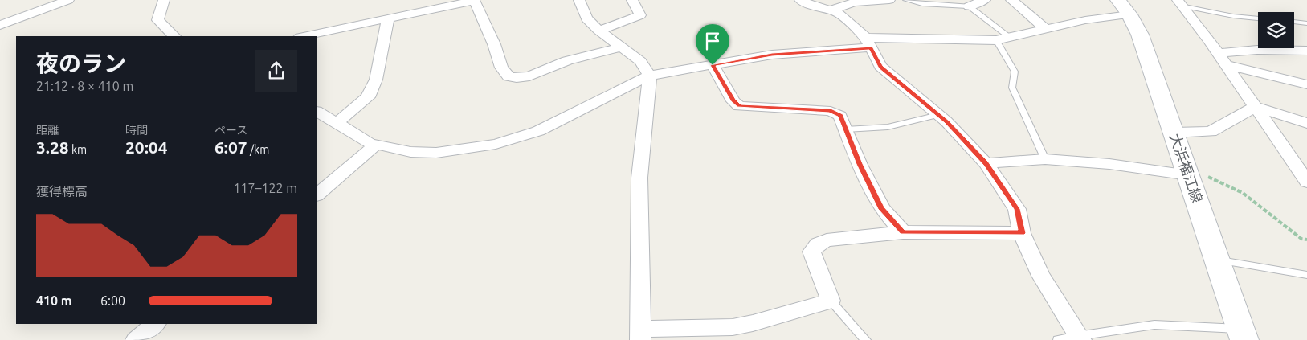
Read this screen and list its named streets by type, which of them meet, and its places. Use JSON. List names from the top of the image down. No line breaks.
{"streets":{"main road":["大浜福江線"]},"page":{"heading":["夜のラン","21:12 · 8 × 410 m"],"stats":[["距離","3.28 km"],["時間","20:04"],["ペース","6:07 /km"]],"chart":["獲得標高","117–122 m"],"list":[{"name":"410 m","note":"6:00"}]}}
